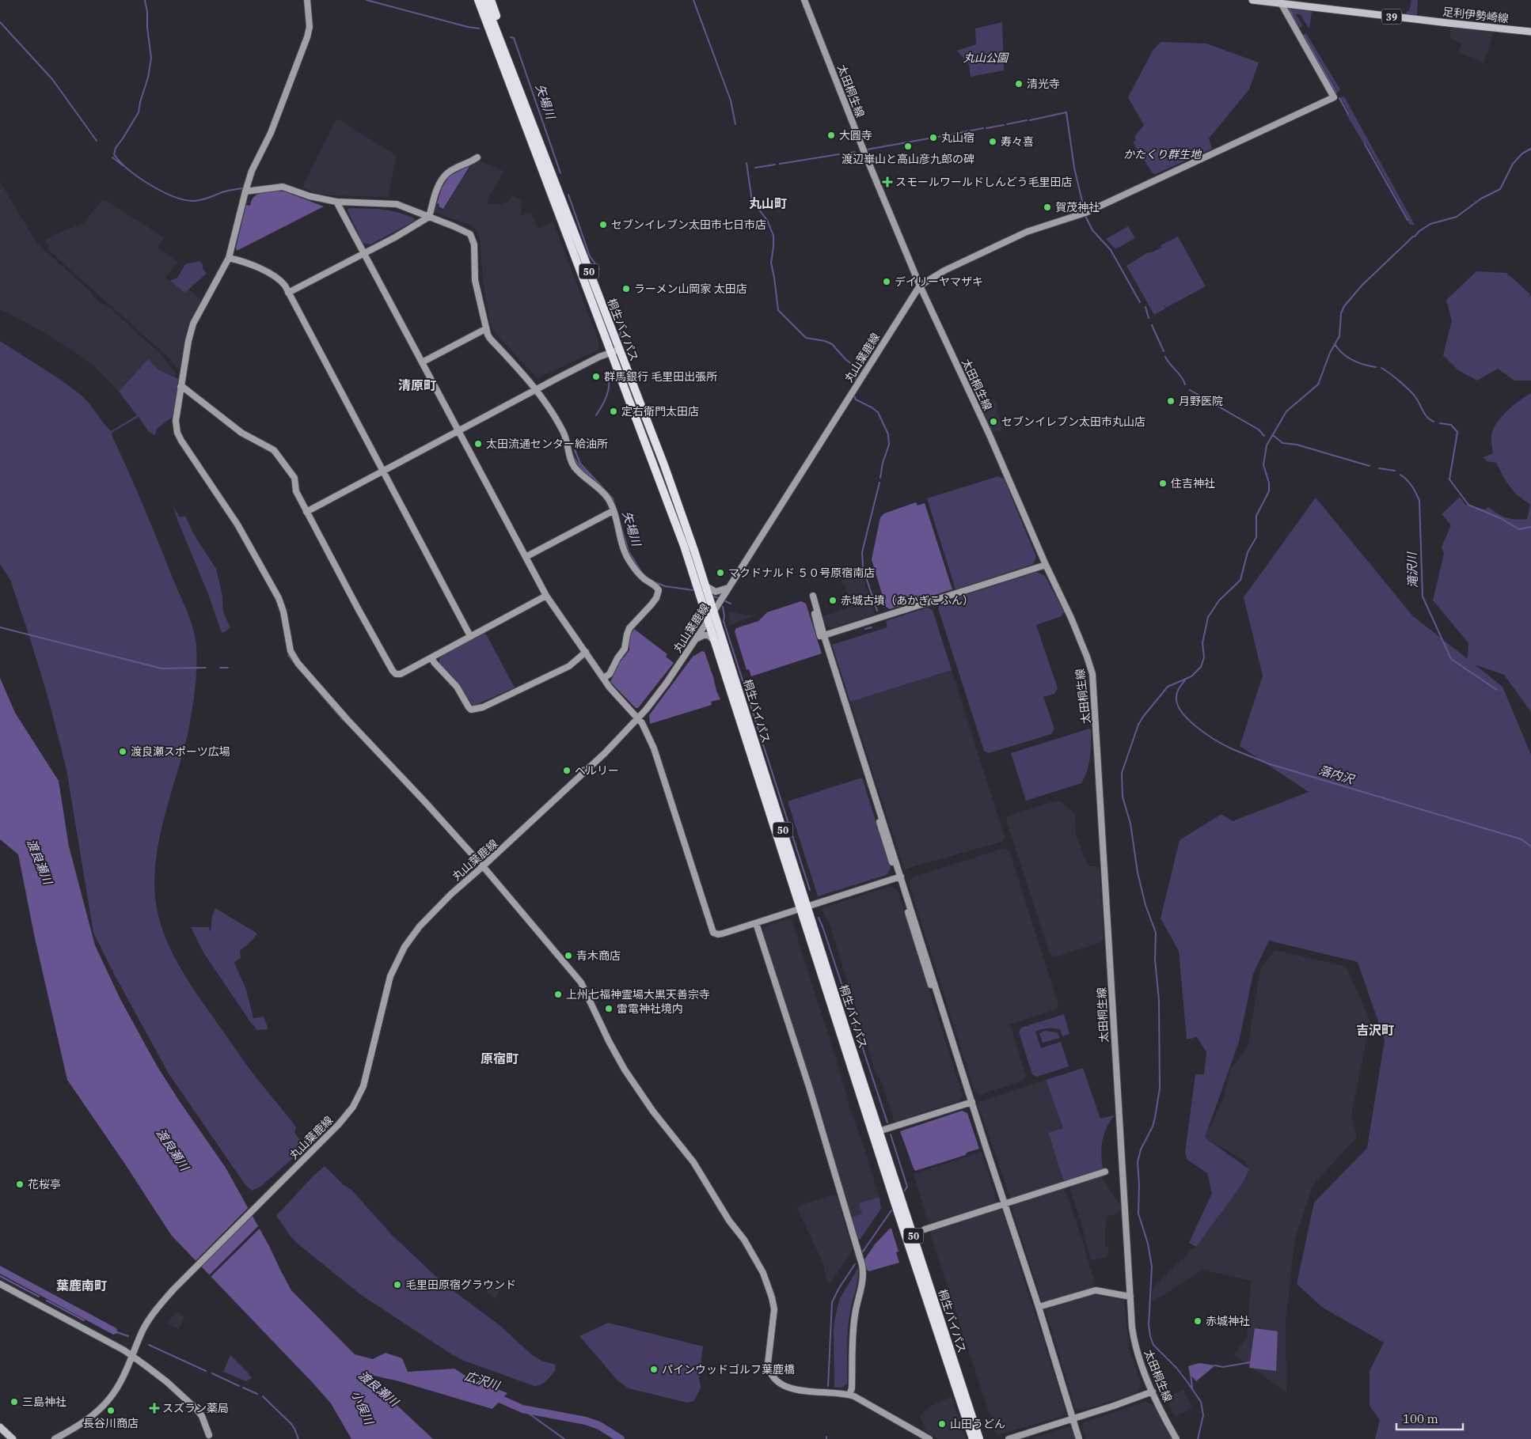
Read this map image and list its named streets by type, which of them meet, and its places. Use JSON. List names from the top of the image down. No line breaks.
{"streets":{"highway":["50","桐生バイパス"],"main road":["足利伊勢崎線","39"],"street":["太田桐生線","丸山葉鹿線"]},"crossings":[["太田桐生線","丸山葉鹿線"],["50","桐生バイパス"],["桐生バイパス","丸山葉鹿線"]],"districts":["丸山町","清原町","吉沢町","原宿町","葉鹿南町"],"water":["矢場川","滝沢川","落内沢","渡良瀬川","広沢川","小俣川"],"parks":["丸山公園","かたくり群生地"],"places":{"other":["清光寺","大圓寺","丸山宿","寿々喜","渡辺崋山と高山彦九郎の碑","賀茂神社","セブンイレブン太田市七日市店","デイリーヤマザキ","ラーメン山岡家 太田店","群馬銀行 毛里田出張所","月野医院","定右衛門太田店","セブンイレブン太田市丸山店","太田流通センター給油所","住吉神社","マクドナルド ５０号原宿南店","赤城古墳（あかぎこふん）","渡良瀬スポーツ広場","ベルリー","青木商店","上州七福神霊場大黒天善宗寺","雷電神社境内","花桜亭","毛里田原宿グラウンド","赤城神社","パインウッドゴルフ葉鹿橋","三島神社","長谷川商店","山田うどん"],"health":["スモールワールドしんどう毛里田店","スズラン薬局"]},"scale_bar":"100 m"}
